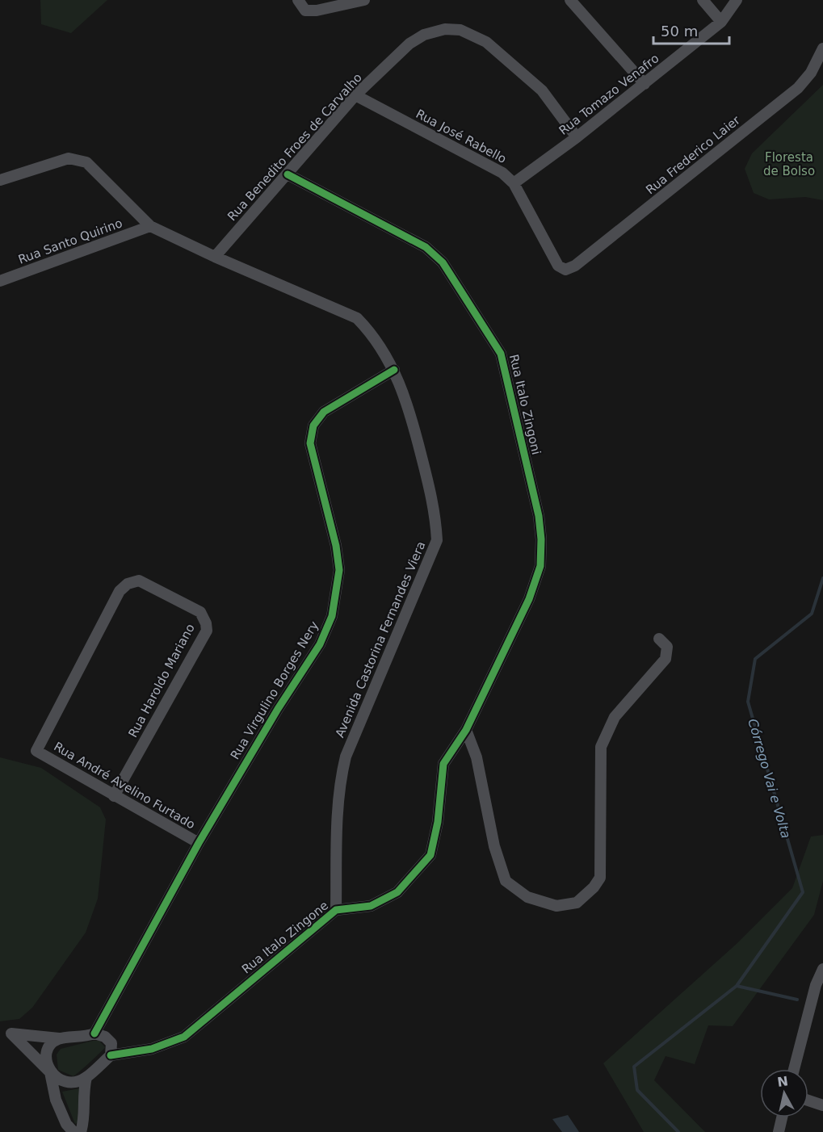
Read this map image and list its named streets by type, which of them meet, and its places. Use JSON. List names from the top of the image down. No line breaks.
{"streets":{"street":["Rua Tomazo Venafro","Rua José Rabello","Rua Benedito Froes de Carvalho","Rua Frederico Laier","Rua Santo Quirino","Rua Italo Zingoni","Avenida Castorina Fernandes Viera","Rua Haroldo Mariano","Rua Virgulino Borges Nery","Rua André Avelino Furtado","Rua Italo Zingone"]},"crossings":[["Rua Tomazo Venafro","Rua José Rabello"],["Rua Tomazo Venafro","Rua Benedito Froes de Carvalho"],["Rua José Rabello","Rua Benedito Froes de Carvalho"],["Rua José Rabello","Rua Frederico Laier"],["Rua Benedito Froes de Carvalho","Rua Italo Zingoni"],["Rua Benedito Froes de Carvalho","Avenida Castorina Fernandes Viera"],["Rua Santo Quirino","Avenida Castorina Fernandes Viera"],["Rua Italo Zingoni","Rua Italo Zingone"],["Avenida Castorina Fernandes Viera","Rua Virgulino Borges Nery"],["Avenida Castorina Fernandes Viera","Rua Italo Zingone"],["Rua Haroldo Mariano","Rua André Avelino Furtado"],["Rua Virgulino Borges Nery","Rua André Avelino Furtado"],["Rua Virgulino Borges Nery","Rua Italo Zingone"]],"water":["Córrego Vai e Volta"],"parks":["Floresta de Bolso"],"scale_bar":"50 m","north":"top"}
